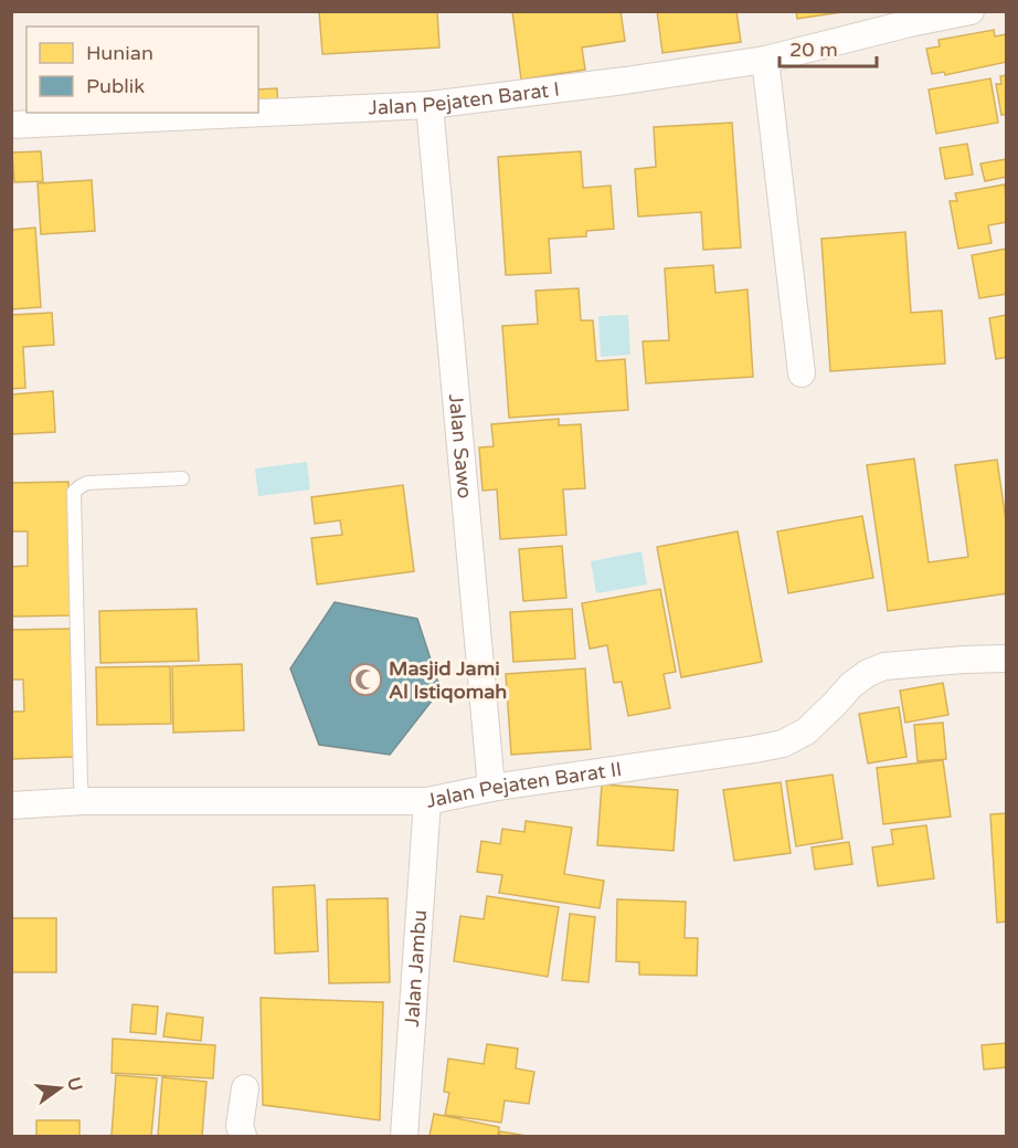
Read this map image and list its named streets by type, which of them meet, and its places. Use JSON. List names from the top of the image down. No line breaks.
{"streets":{"street":["Jalan Pejaten Barat I","Jalan Sawo","Jalan Pejaten Barat II","Jalan Jambu"]},"crossings":[["Jalan Pejaten Barat I","Jalan Sawo"],["Jalan Sawo","Jalan Pejaten Barat II"],["Jalan Pejaten Barat II","Jalan Jambu"]],"places":{"mosque":["Masjid Jami Al Istiqomah"]},"legend":["Hunian","Publik"],"scale_bar":"20 m","north":"right"}
